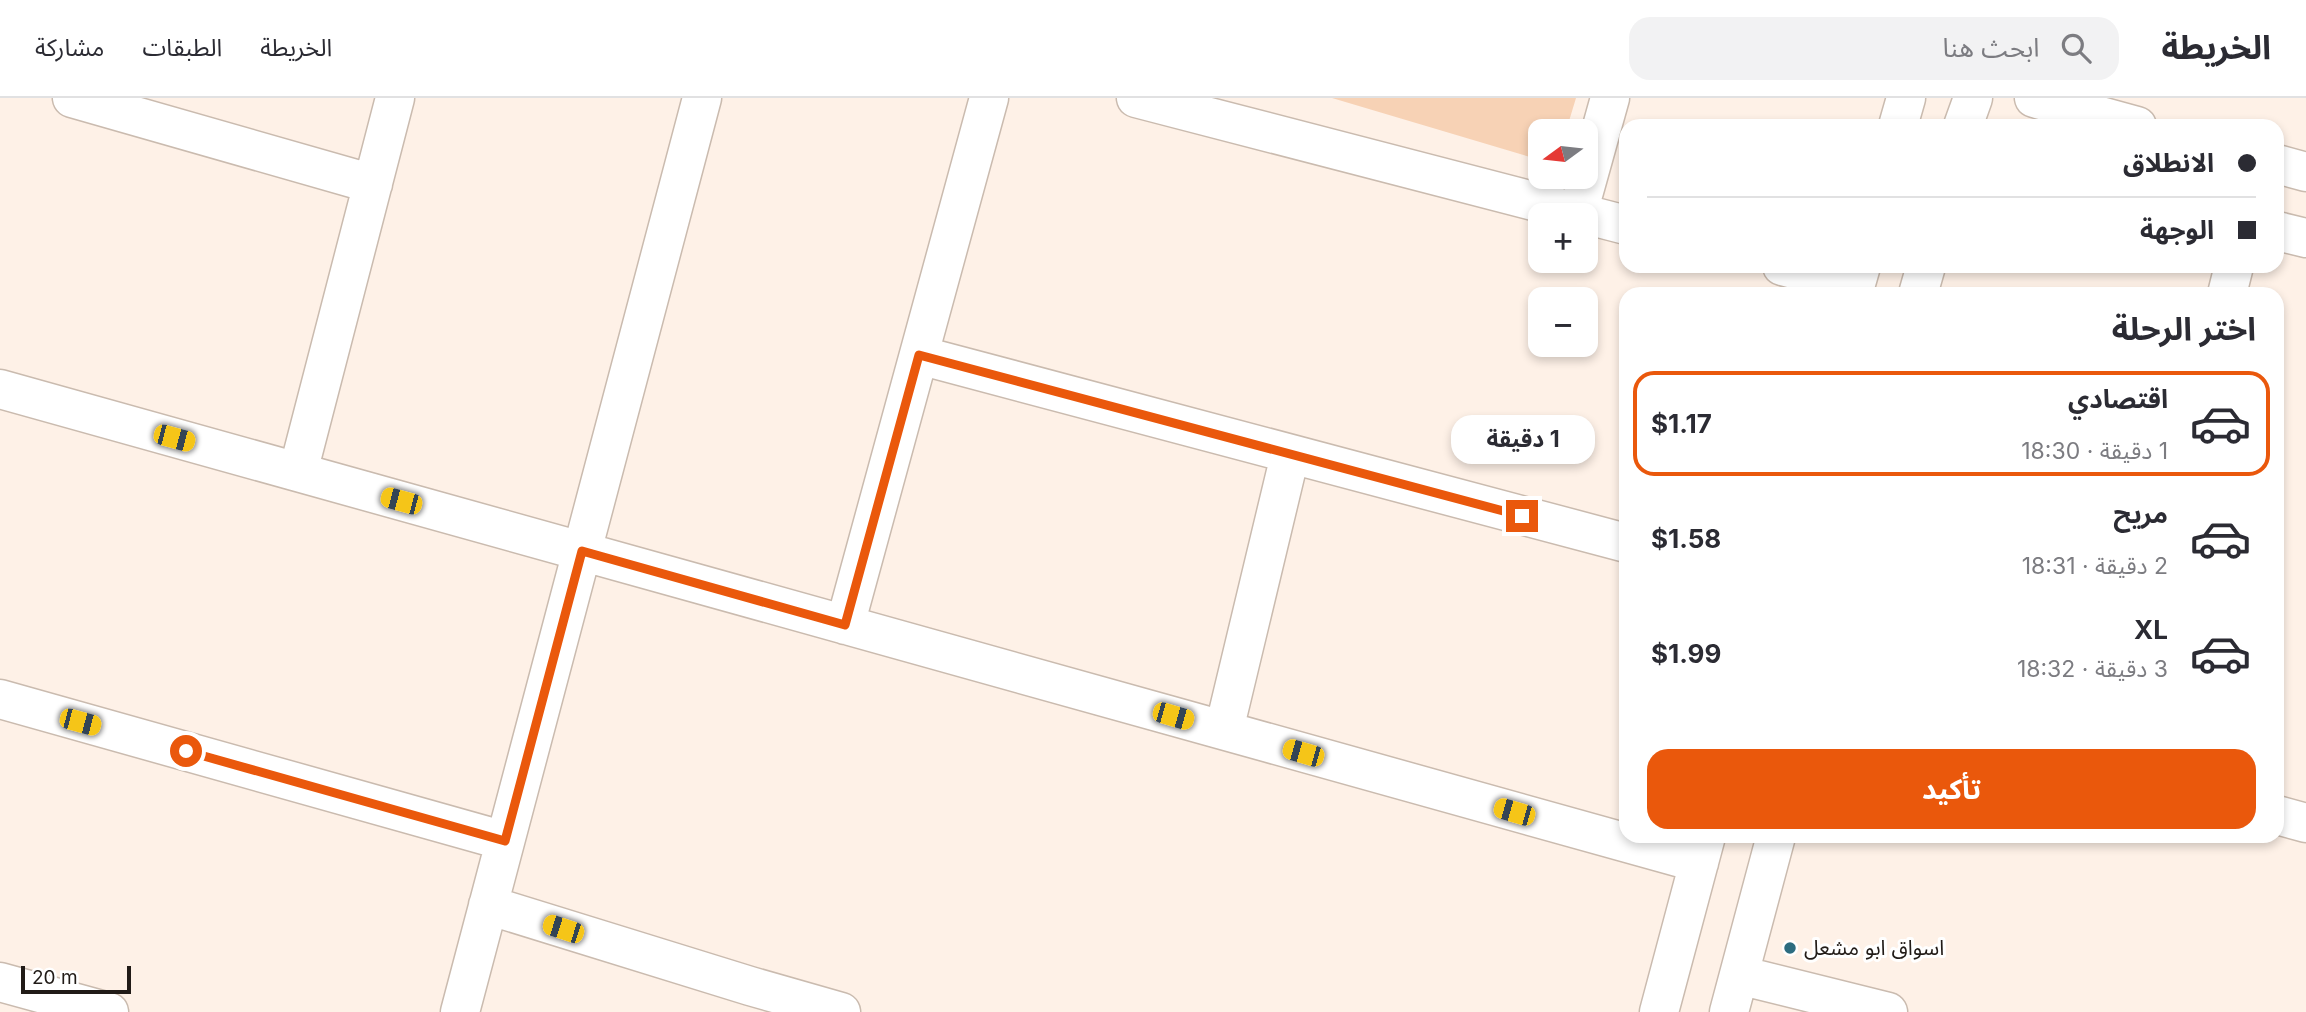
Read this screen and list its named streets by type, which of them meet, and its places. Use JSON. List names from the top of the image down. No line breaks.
{"places":["اسواق ابو مشعل"],"scale_bar":"20 m","north":"left","page":{"header":"الخريطة","search":"ابحث هنا","nav":["الخريطة","الطبقات","مشاركة"],"map_buttons":["+","−"],"banner":["الانطلاق","الوجهة"],"heading":"اختر الرحلة","list":[{"name":"اقتصادي","note":"1 دقيقة · 18:30","value":"$1.17"},{"name":"مريح","note":"2 دقيقة · 18:31","value":"$1.58"},{"name":"XL","note":"3 دقيقة · 18:32","value":"$1.99"}],"bubble":"1 دقيقة","buttons":"تأكيد","scale":"20 m"}}
